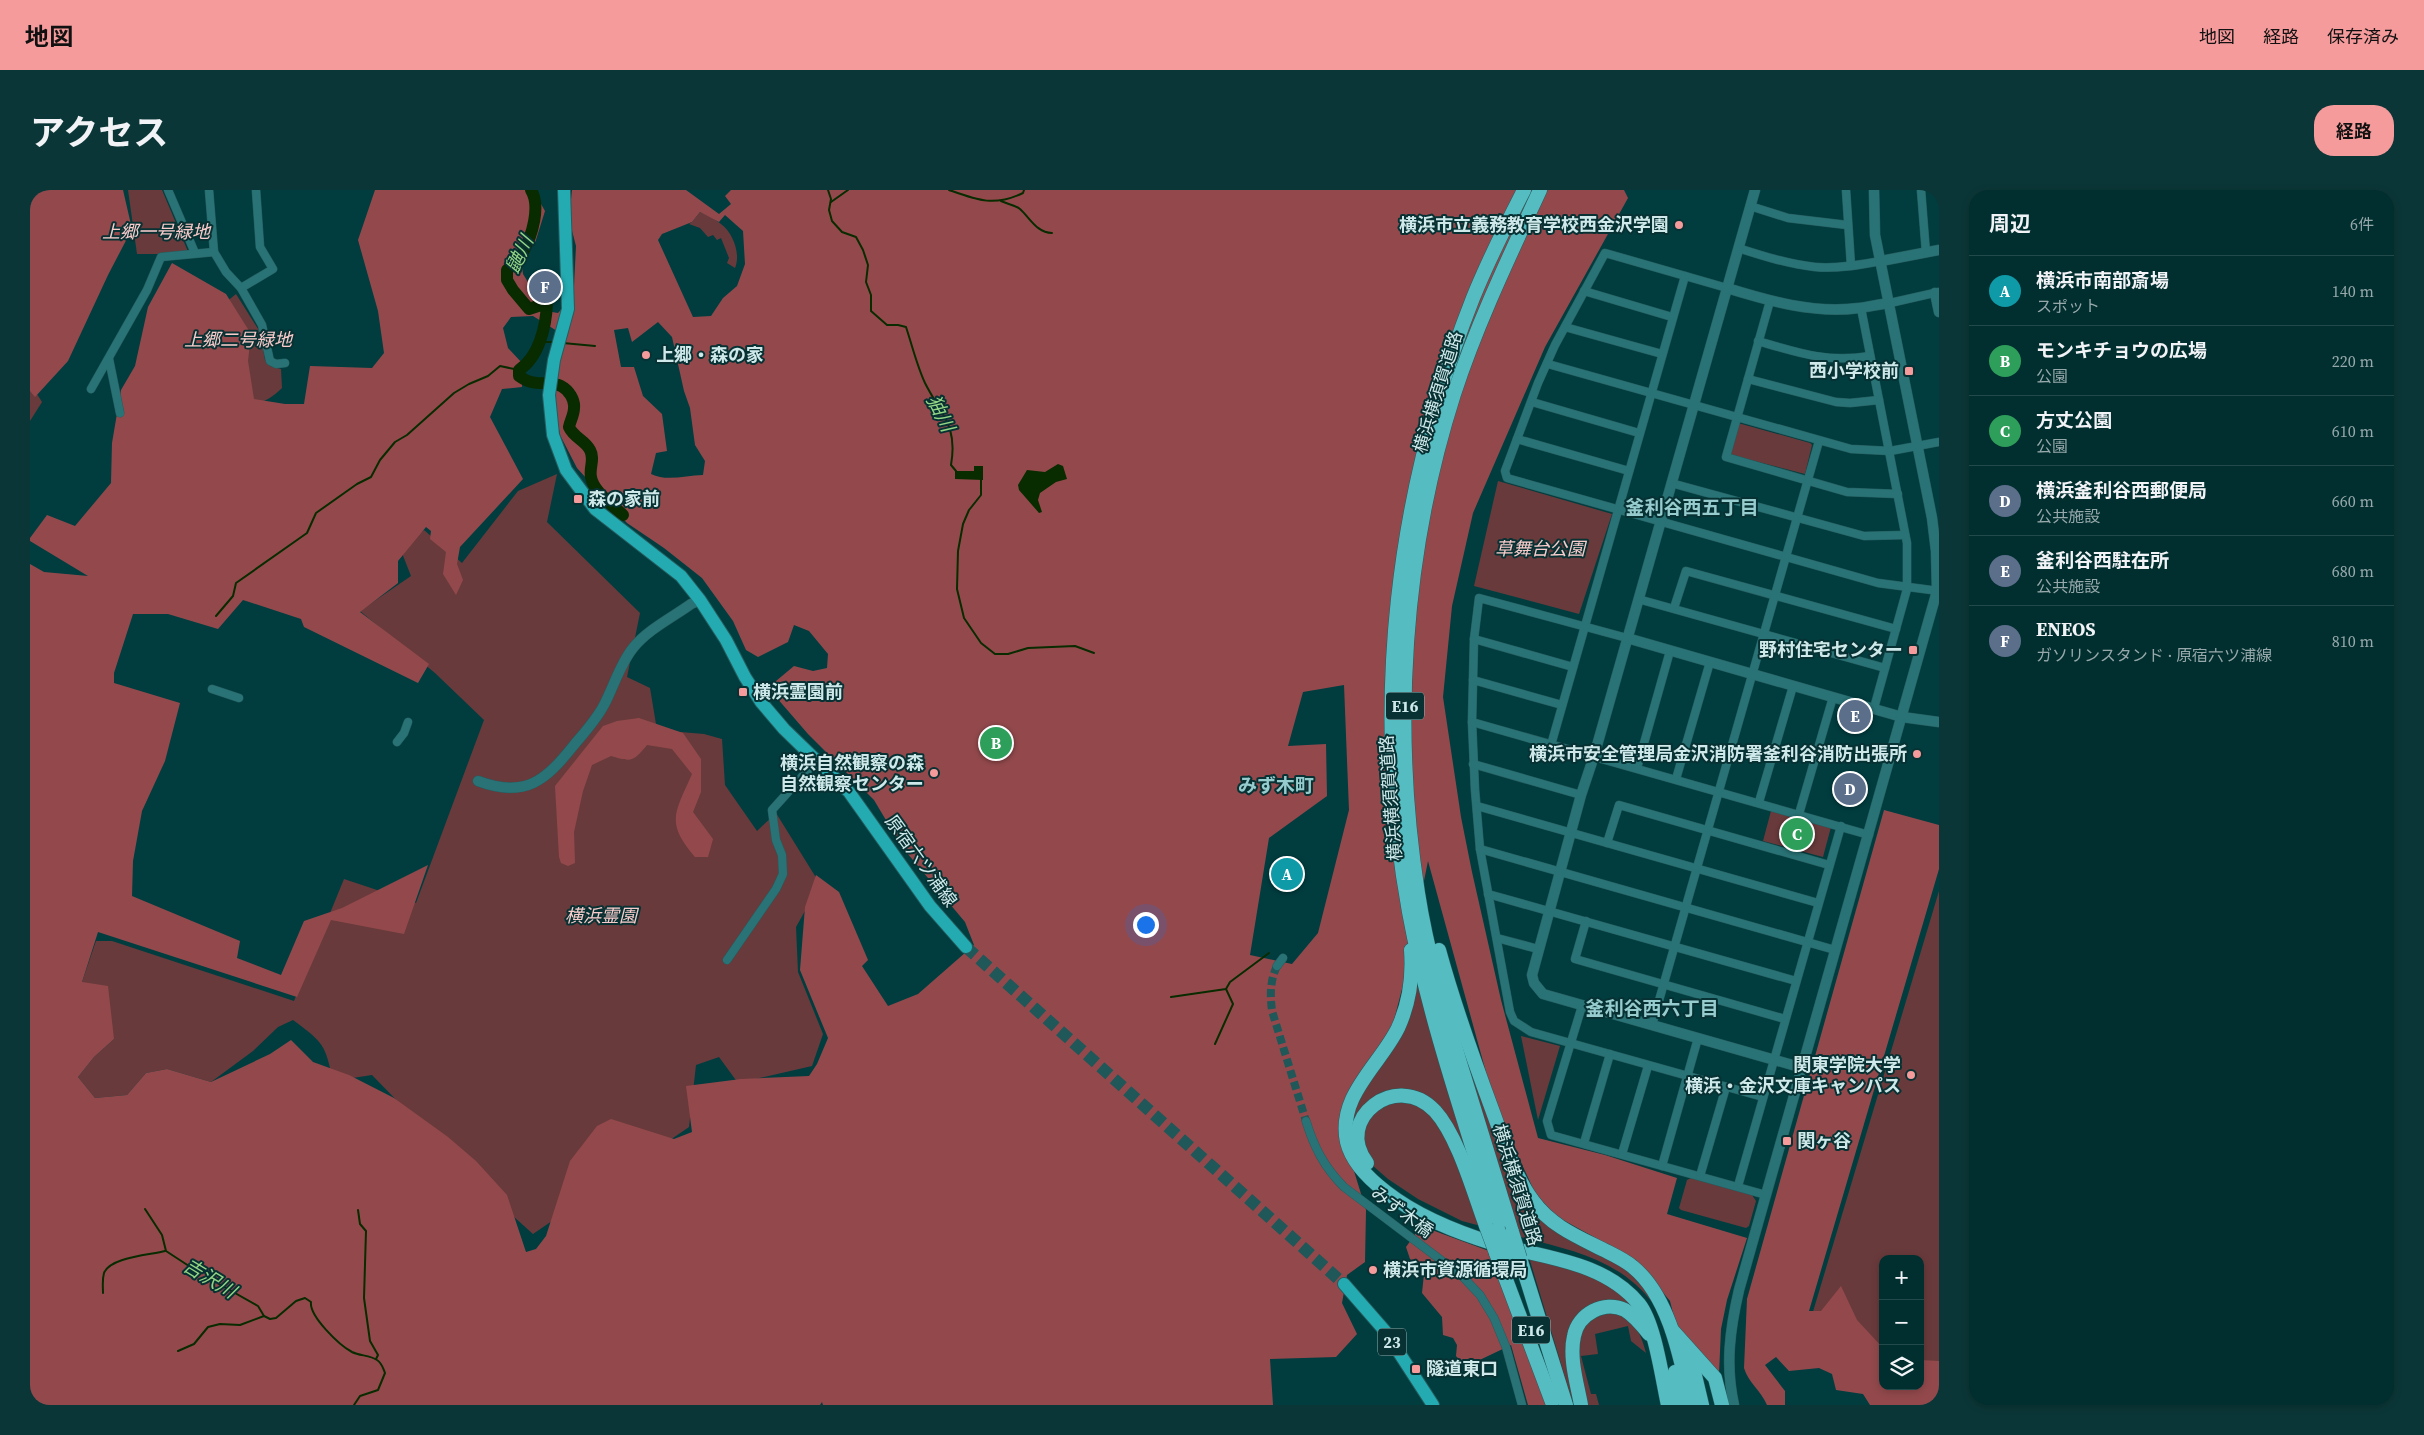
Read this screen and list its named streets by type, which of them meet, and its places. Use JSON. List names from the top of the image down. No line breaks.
{"streets":{"highway":["横浜横須賀道路","E16"],"main road":["原宿六ツ浦線","23"],"street":["みず木橋"]},"districts":["釜利谷西五丁目","みず木町","釜利谷西六丁目"],"water":["鼬川","㹨川","吉沢川"],"parks":["上郷一号緑地","上郷二号緑地","草舞台公園","横浜霊園"],"places":{"other":["横浜市立義務教育学校西金沢学園","上郷・森の家","横浜市安全管理局金沢消防署釜利谷消防出張所","横浜自然観察の森 自然観察センター","関東学院大学 横浜・金沢文庫キャンパス","横浜市資源循環局"],"transit":["西小学校前","森の家前","野村住宅センター","横浜霊園前","関ヶ谷","隧道東口"]},"page":{"header":"地図","nav":["地図","経路","保存済み"],"title":"アクセス","buttons":"経路","heading":["周辺","6件"],"list":[{"mark":"A","name":"横浜市南部斎場","note":"スポット","value":"140 m"},{"mark":"B","name":"モンキチョウの広場","note":"公園","value":"220 m"},{"mark":"C","name":"方丈公園","note":"公園","value":"610 m"},{"mark":"D","name":"横浜釜利谷西郵便局","note":"公共施設","value":"660 m"},{"mark":"E","name":"釜利谷西駐在所","note":"公共施設","value":"680 m"},{"mark":"F","name":"ENEOS","note":"ガソリンスタンド · 原宿六ツ浦線","value":"810 m"}],"pins":["F","E","B","D","C","A"],"map_buttons":["+","−"]}}
